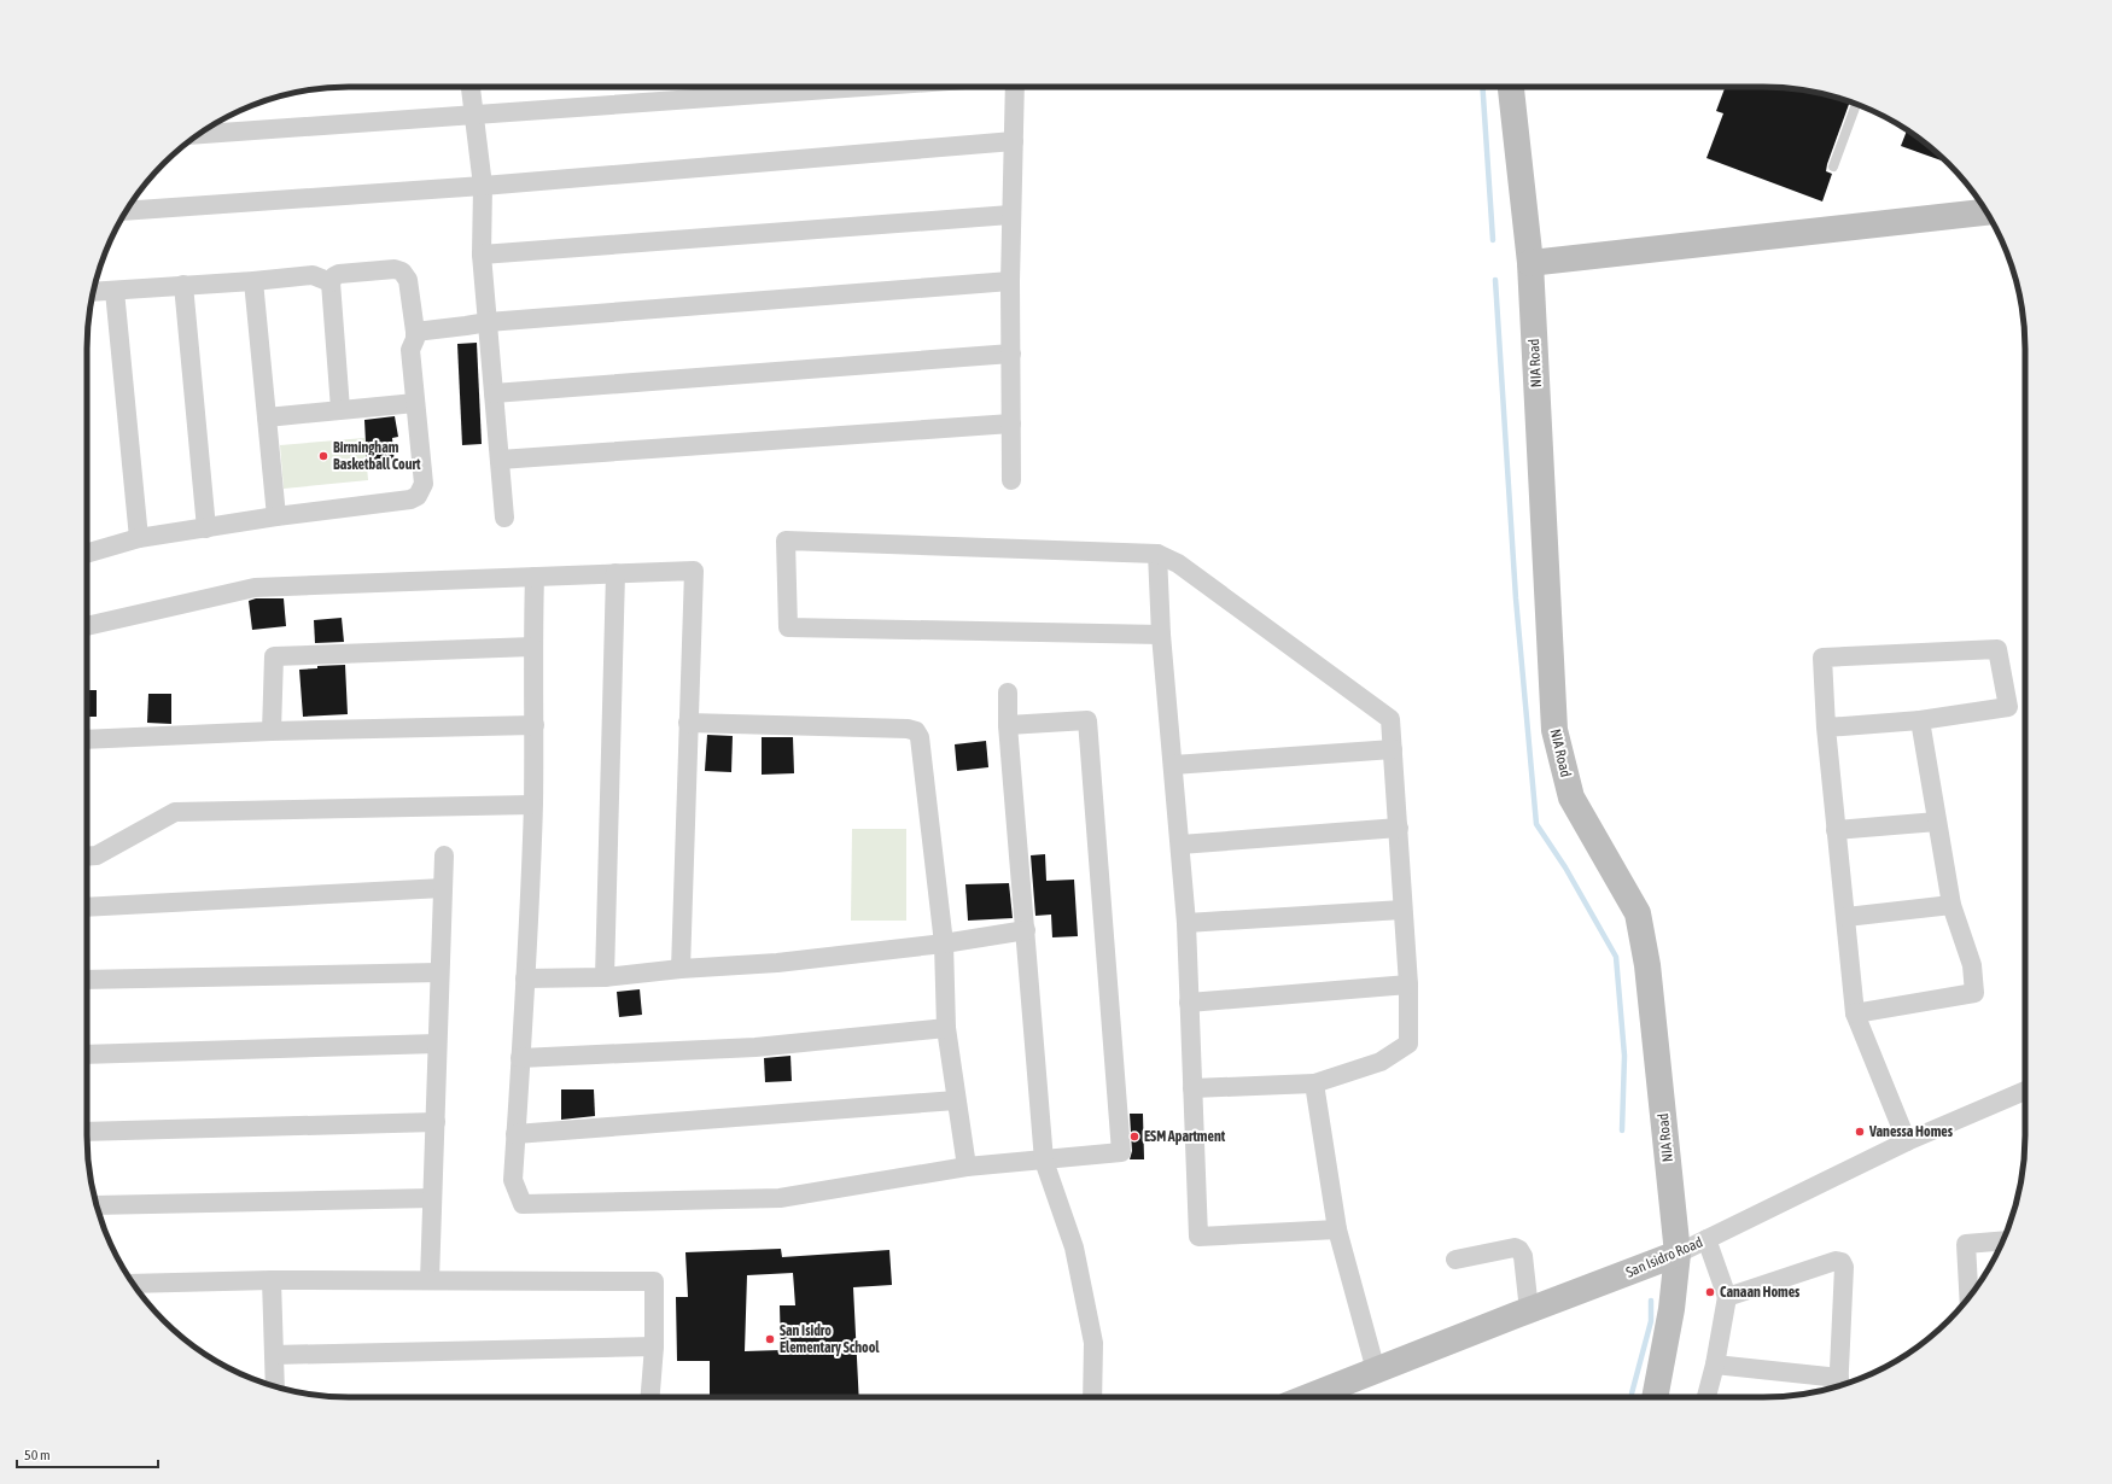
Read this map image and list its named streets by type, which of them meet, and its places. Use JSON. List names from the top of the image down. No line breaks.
{"streets":{"street":["NIA Road","San Isidro Road"]},"crossings":[["NIA Road","San Isidro Road"]],"places":["Birmingham Basketball Court","Vanessa Homes","ESM Apartment","Canaan Homes","San Isidro Elementary School"],"scale_bar":"50 m"}
